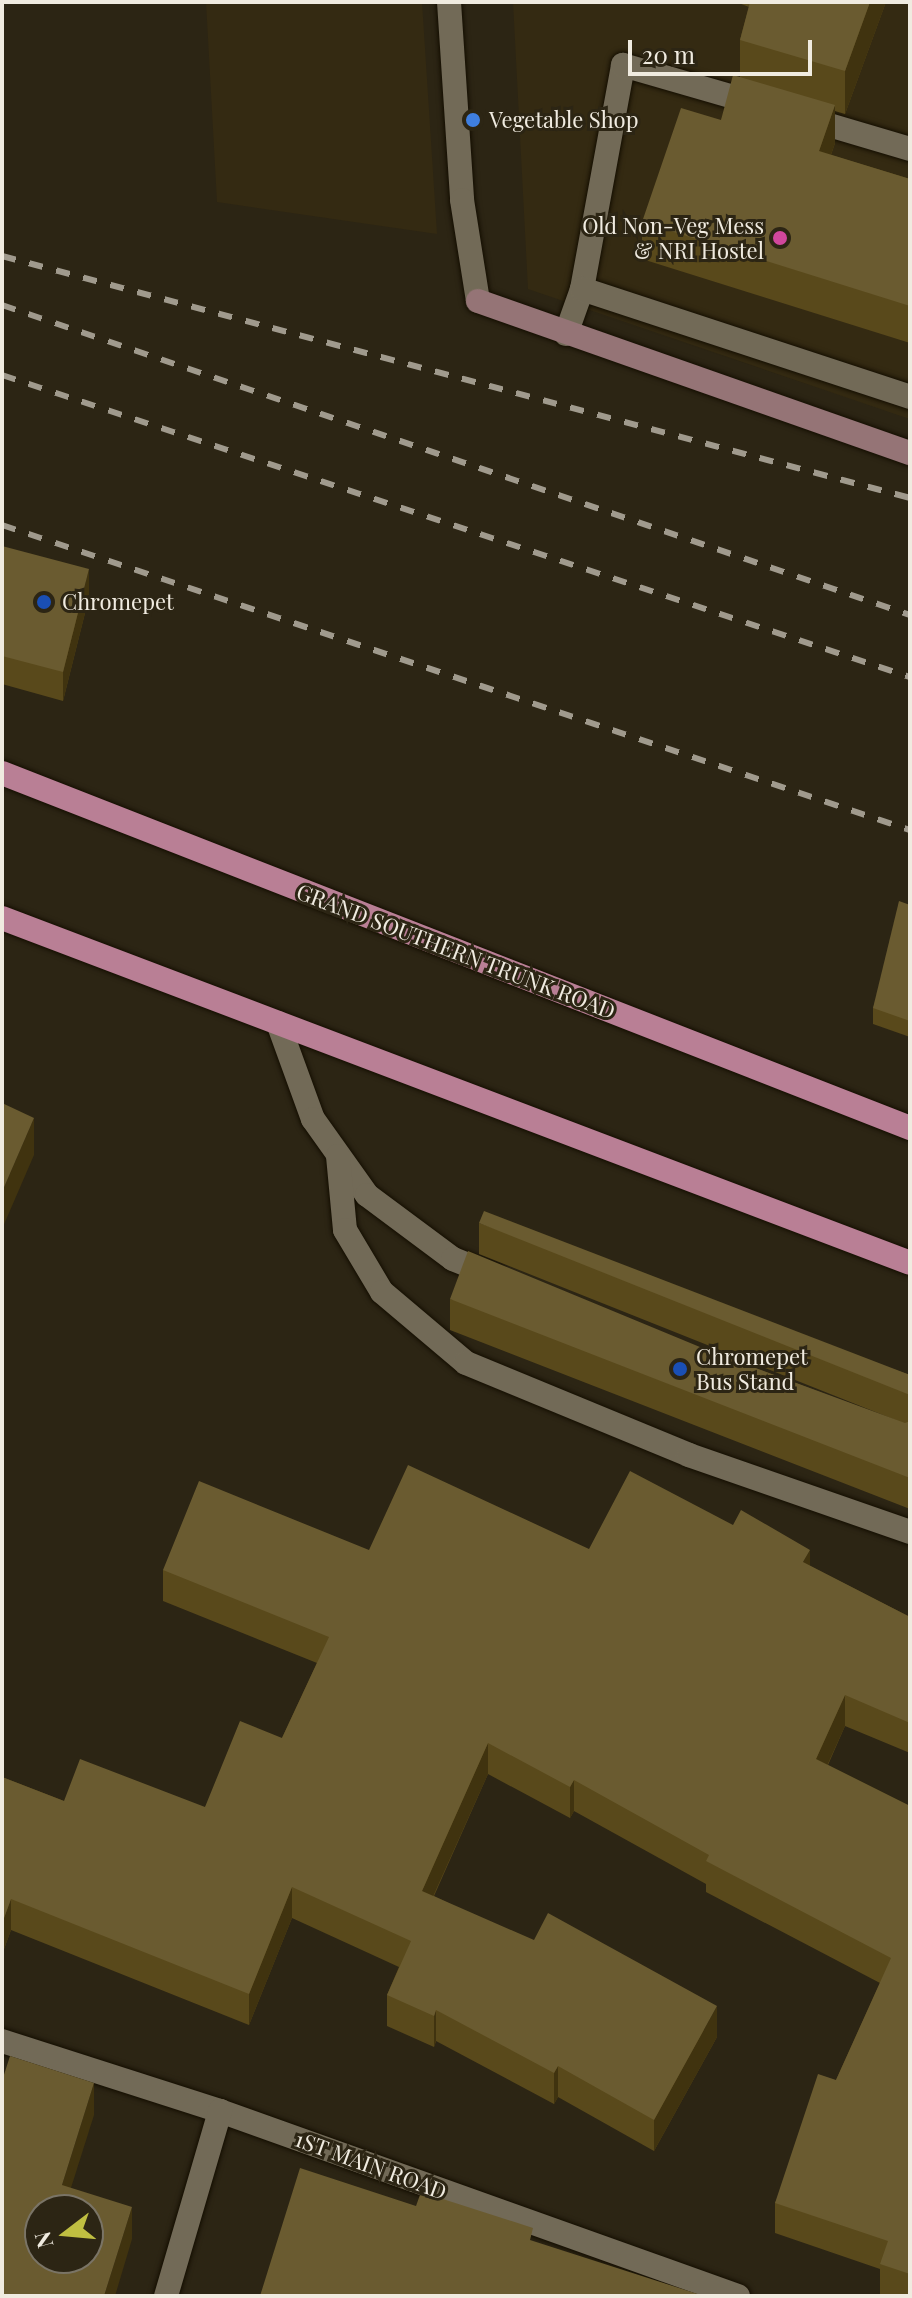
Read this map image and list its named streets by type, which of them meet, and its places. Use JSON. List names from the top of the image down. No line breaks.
{"streets":{"main road":["GRAND SOUTHERN TRUNK ROAD"],"street":["1ST MAIN ROAD"]},"places":["Vegetable Shop","Old Non-Veg Mess & NRI Hostel","Chromepet","Chromepet Bus Stand"],"scale_bar":"20 m","north":"left"}
